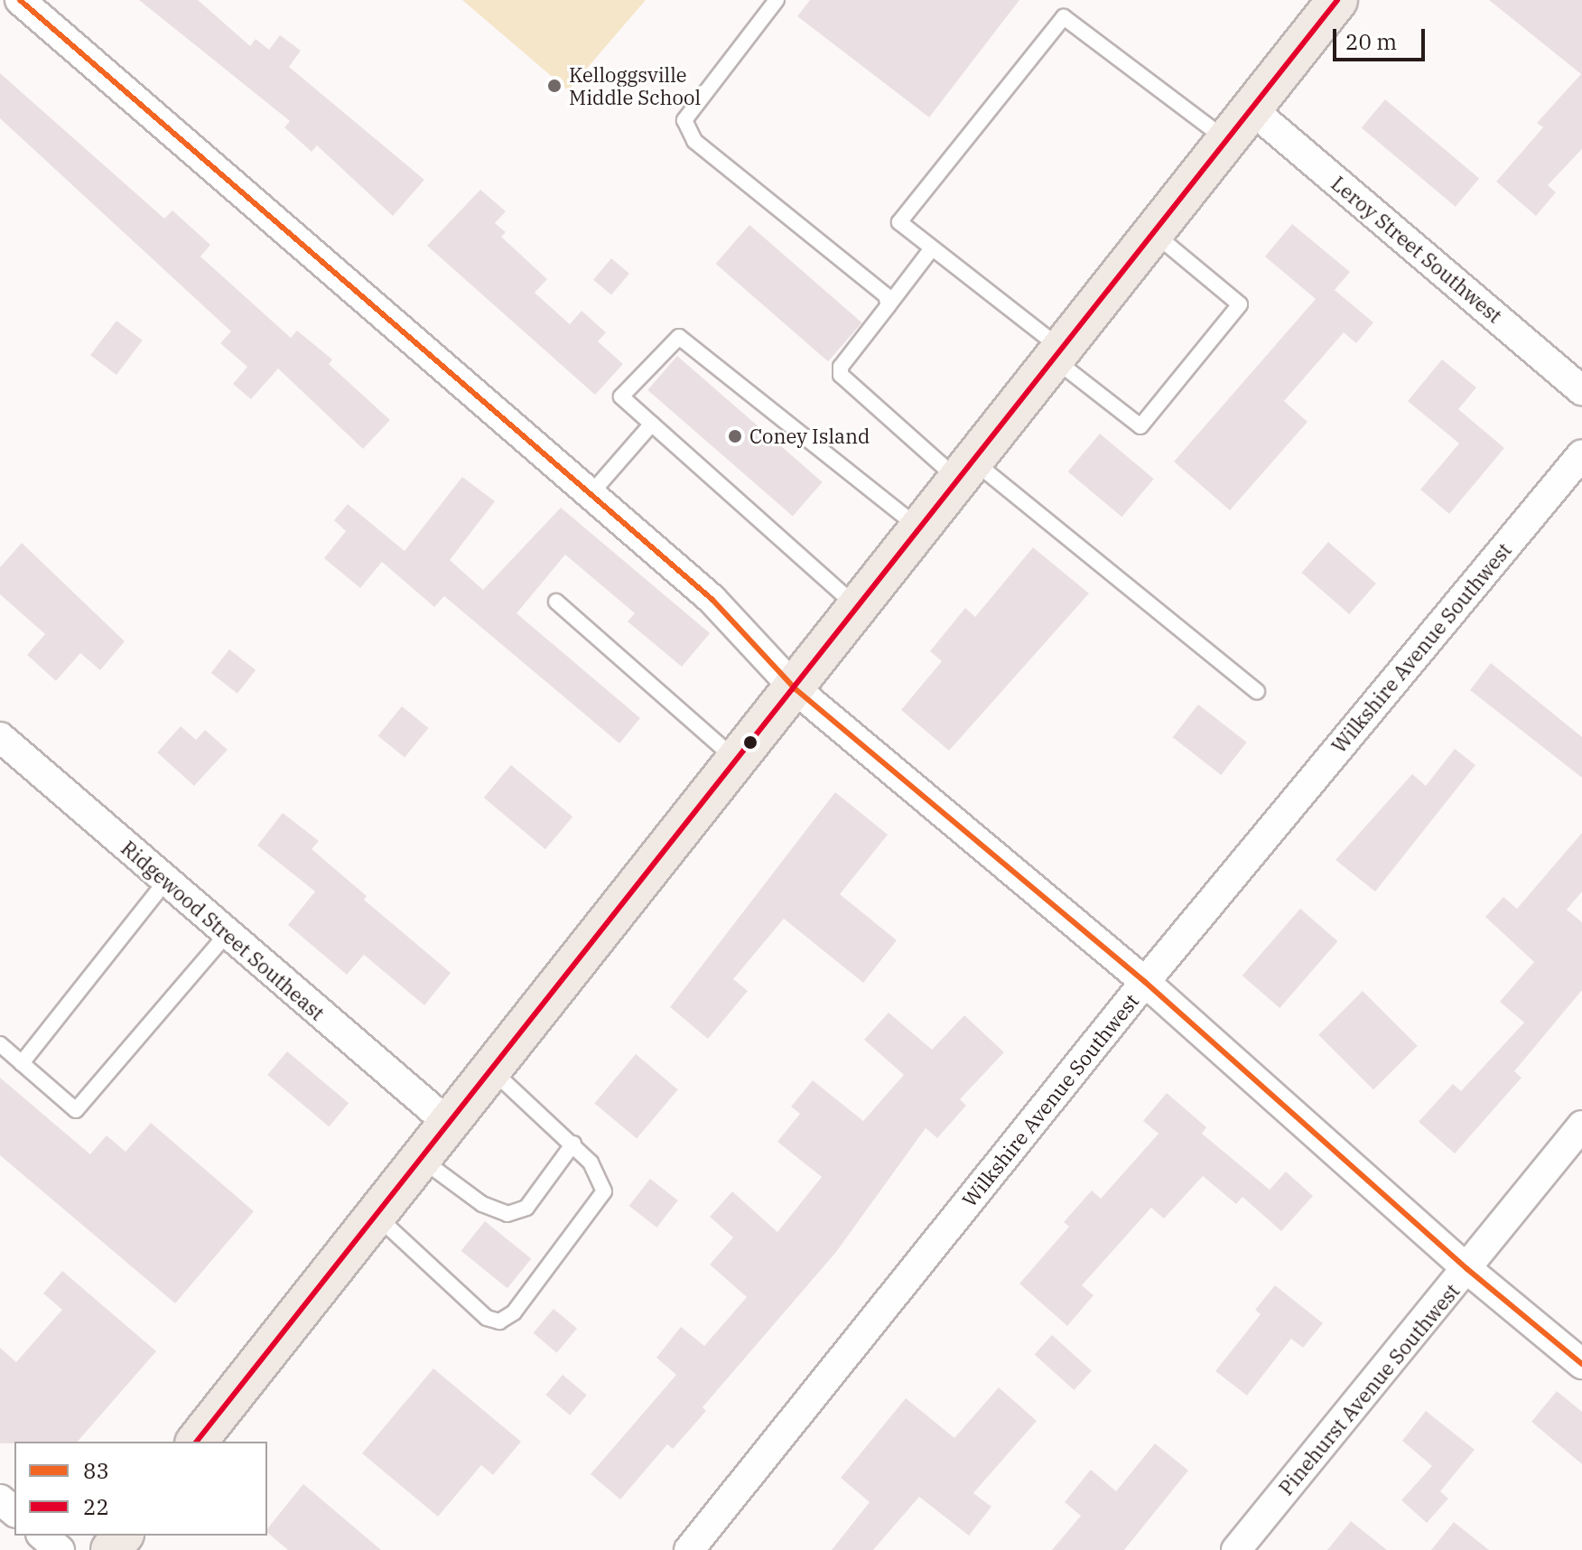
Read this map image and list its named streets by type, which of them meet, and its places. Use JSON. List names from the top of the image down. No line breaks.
{"streets":{"street":["Leroy Street Southwest","Wilkshire Avenue Southwest","Ridgewood Street Southeast","Pinehurst Avenue Southwest"]},"places":["Kelloggsville Middle School","Coney Island"],"lines":["transit line 83","transit line 22"],"legend":["83","22"],"scale_bar":"20 m"}
